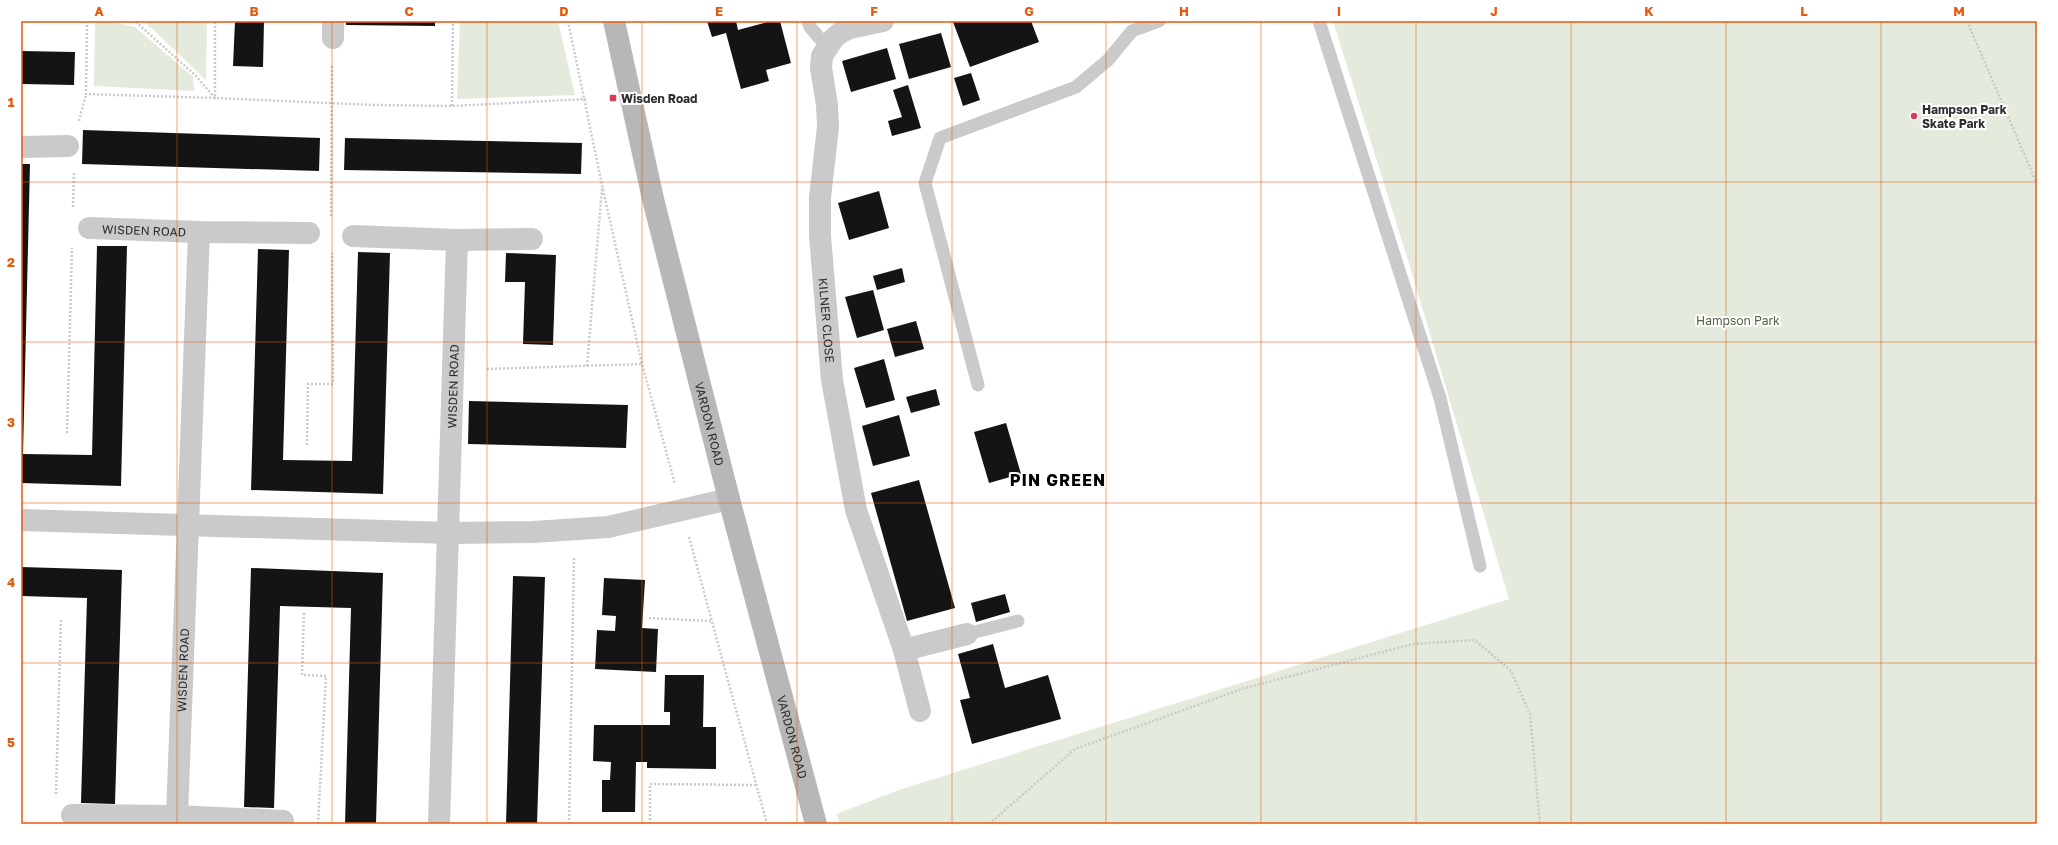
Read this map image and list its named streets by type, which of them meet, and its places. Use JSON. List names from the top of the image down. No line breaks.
{"streets":{"street":["WISDEN ROAD","KILNER CLOSE","VARDON ROAD"]},"districts":["PIN GREEN"],"parks":["Hampson Park"],"places":{"transit":["Wisden Road"],"other":["Hampson Park Skate Park"]},"grid":{"columns":["A","B","C","D","E","F","G","H","I","J","K","L","M"],"rows":["1","2","3","4","5"]}}
